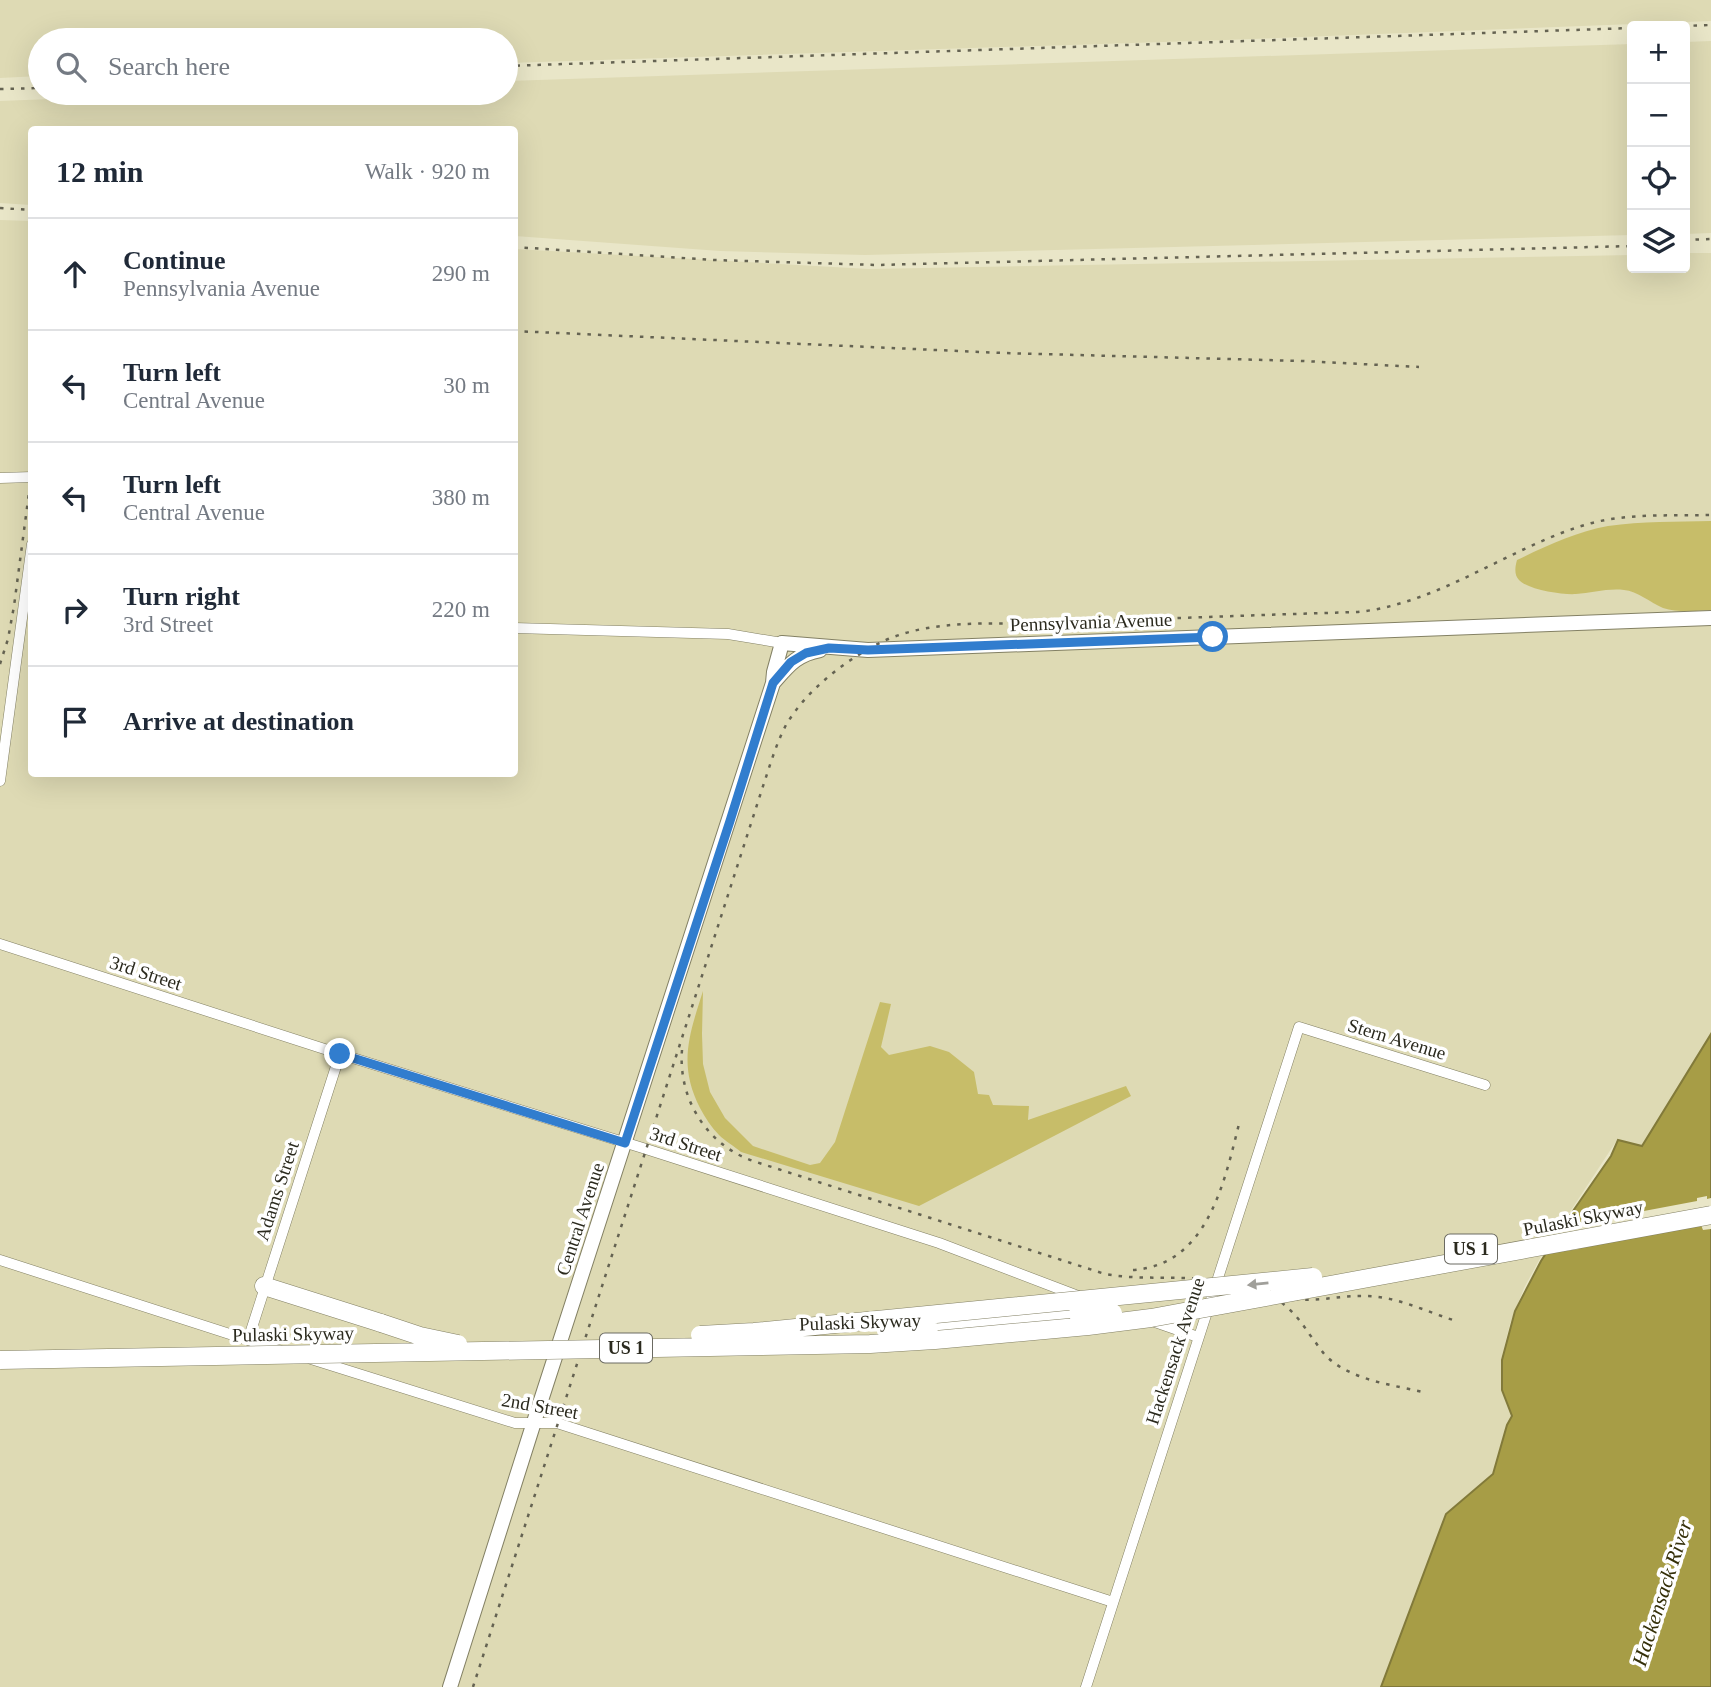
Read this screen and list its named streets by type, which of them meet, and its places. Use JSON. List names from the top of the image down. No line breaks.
{"streets":{"highway":["Pulaski Skyway","US 1"],"main road":["Pennsylvania Avenue","Central Avenue"],"street":["3rd Street","Stern Avenue","Adams Street","Hackensack Avenue","2nd Street"]},"crossings":[["Pennsylvania Avenue","Central Avenue"],["3rd Street","Adams Street"],["3rd Street","Central Avenue"],["3rd Street","Hackensack Avenue"],["Stern Avenue","Hackensack Avenue"],["Adams Street","2nd Street"],["Central Avenue","2nd Street"],["Hackensack Avenue","2nd Street"]],"water":["Hackensack River"],"page":{"map_buttons":["+","−"],"search":"Search here","heading":["12 min","Walk · 920 m"],"list":[["Continue","Pennsylvania Avenue","290 m"],["Turn left","Central Avenue","30 m"],["Turn left","Central Avenue","380 m"],["Turn right","3rd Street","220 m"],"Arrive at destination"]}}
